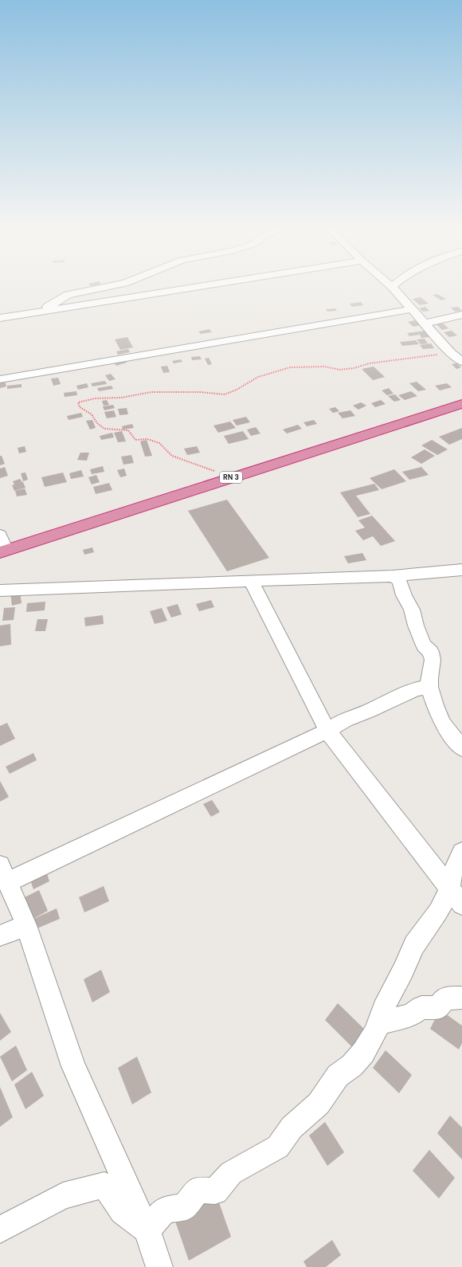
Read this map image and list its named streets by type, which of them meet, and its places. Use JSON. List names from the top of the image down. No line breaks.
{"streets":{"highway":["RN 3"]}}
